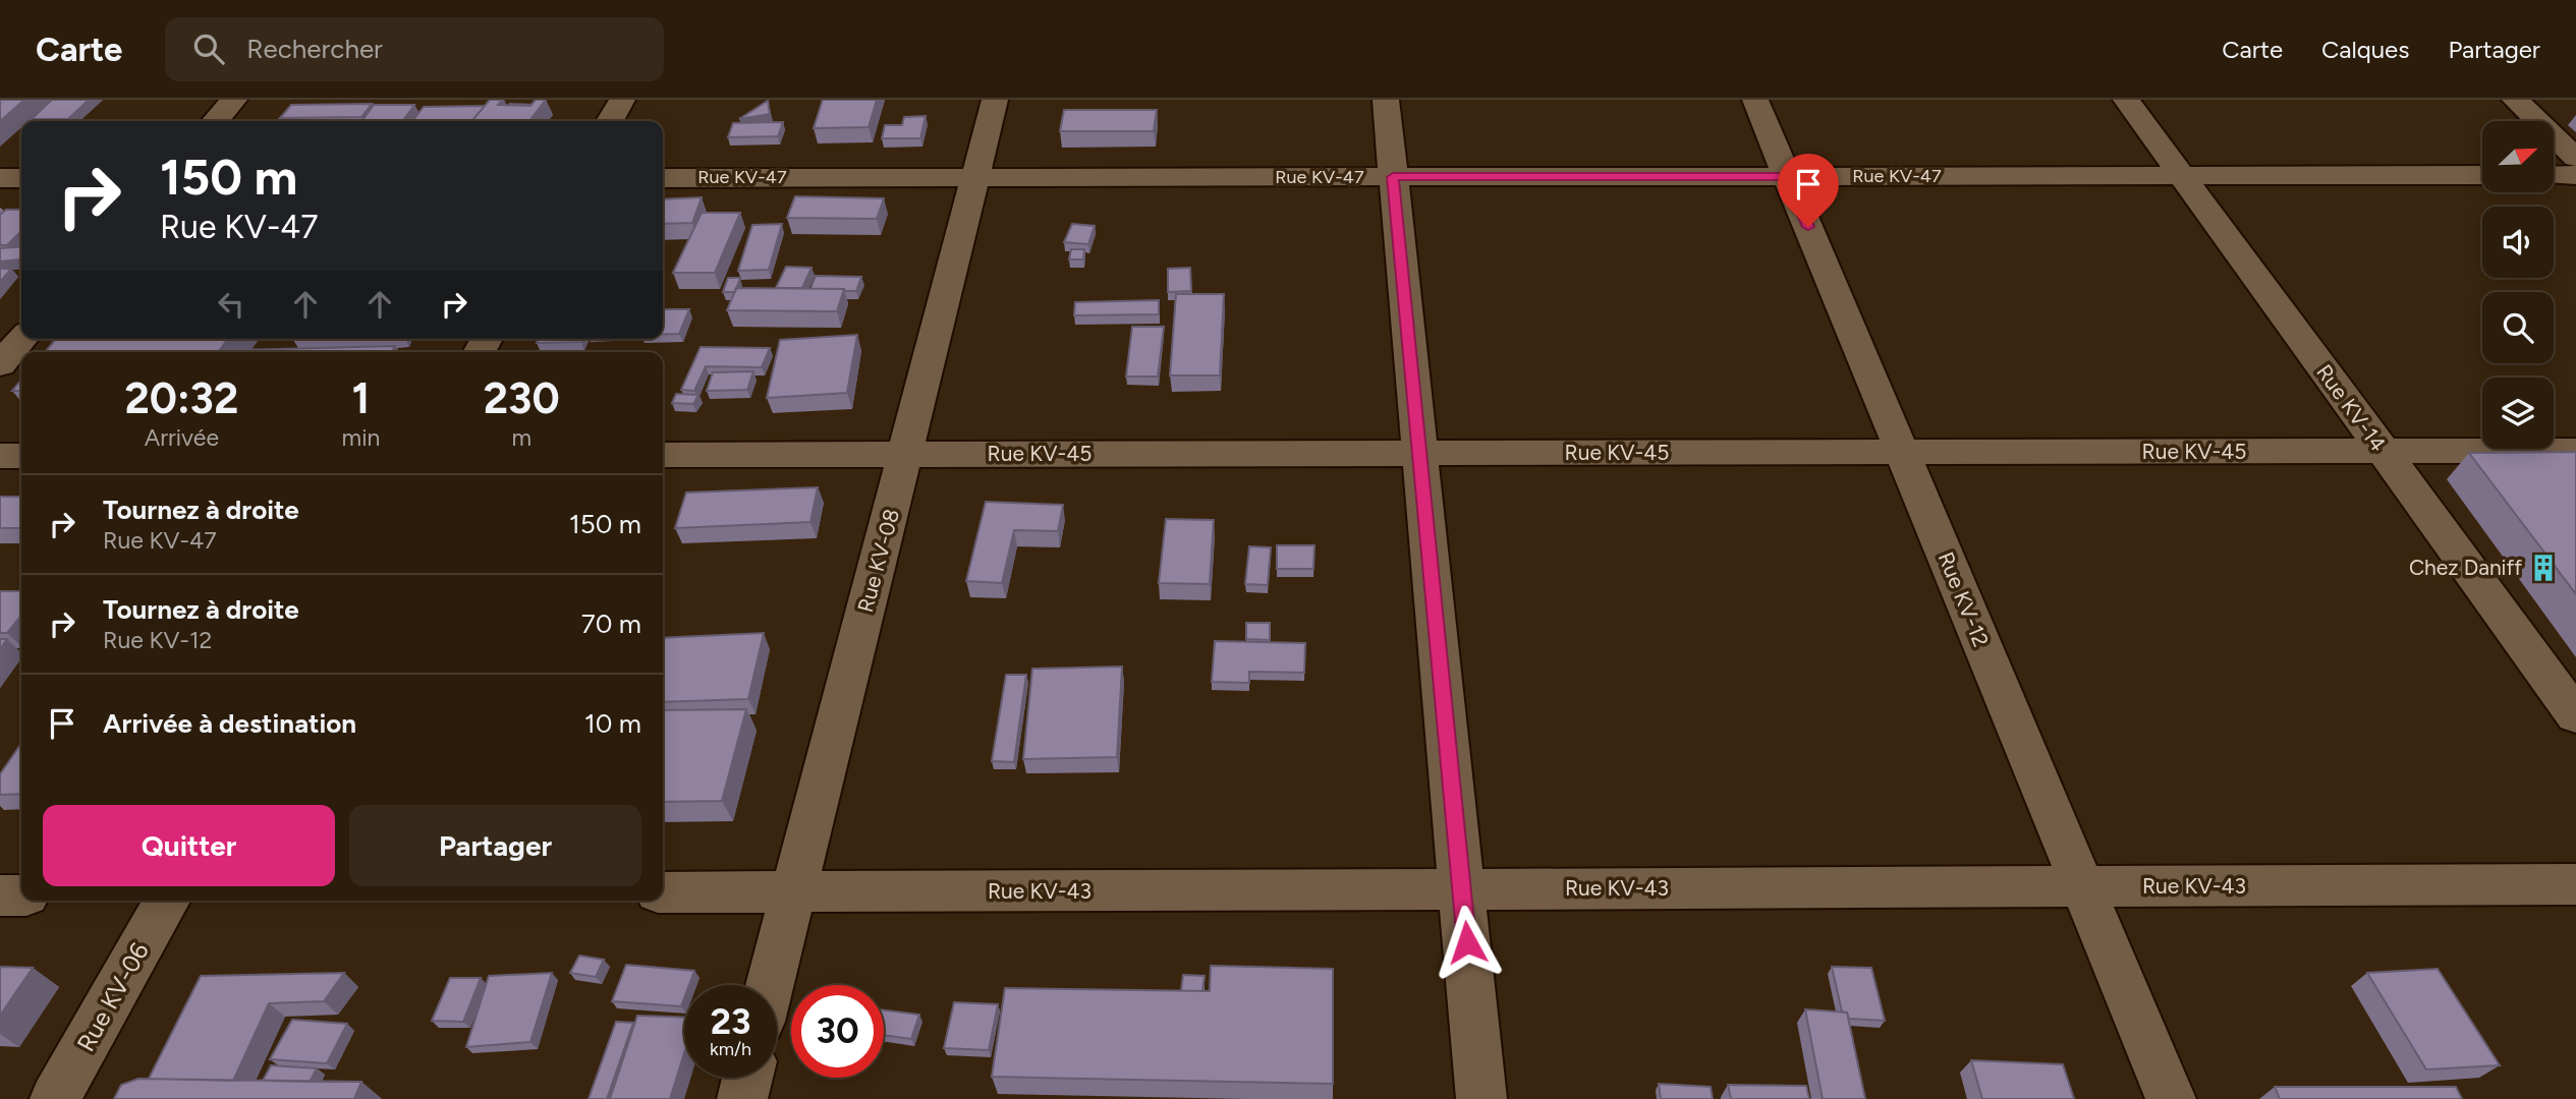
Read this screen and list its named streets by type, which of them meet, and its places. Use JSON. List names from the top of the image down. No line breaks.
{"streets":{"street":["Rue KV-47","Rue KV-14","Rue KV-45","Rue KV-08","Rue KV-12","Rue KV-43","Rue KV-06"]},"crossings":[["Rue KV-47","Rue KV-14"],["Rue KV-47","Rue KV-08"],["Rue KV-47","Rue KV-12"],["Rue KV-14","Rue KV-45"],["Rue KV-45","Rue KV-08"],["Rue KV-45","Rue KV-12"],["Rue KV-08","Rue KV-43"],["Rue KV-12","Rue KV-43"]],"places":{"building":["Chez Daniff"]},"north":"top right","page":{"header":"Carte","search":"Rechercher","nav":["Carte","Calques","Partager"],"turn":["150 m","Rue KV-47"],"eta":["20:32","Arrivée","1","min","230","m"],"list":[{"name":"Tournez à droite","note":"Rue KV-47","value":"150 m"},{"name":"Tournez à droite","note":"Rue KV-12","value":"70 m"},{"name":"Arrivée à destination","value":"10 m"}],"buttons":["Quitter","Partager"],"speed":"23 km/h","limit":"30"}}
